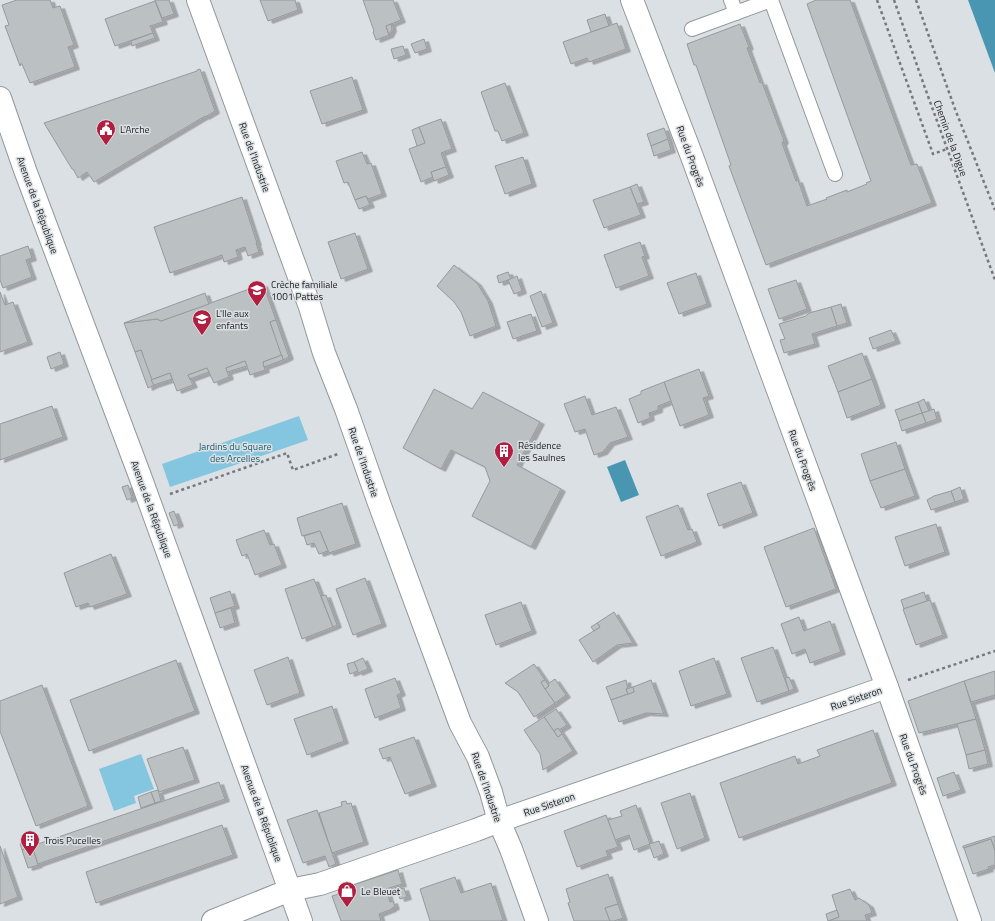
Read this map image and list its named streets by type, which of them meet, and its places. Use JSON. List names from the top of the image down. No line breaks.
{"streets":{"street":["Rue du Progrès","Rue de l'Industrie","Avenue de la République","Rue Sisteron"],"path":["Chemin de la Digue"]},"crossings":[["Rue du Progrès","Rue Sisteron"],["Rue de l'Industrie","Rue Sisteron"],["Avenue de la République","Rue Sisteron"]],"parks":["Jardins du Square des Arcelles"],"places":{"public building":["L'Arche"],"school or university":["Crèche familiale 1001 Pattes","L'Ile aux enfants"],"building":["Résidence les Saulnes","Trois Pucelles"],"shop":["Le Bleuet"]}}
